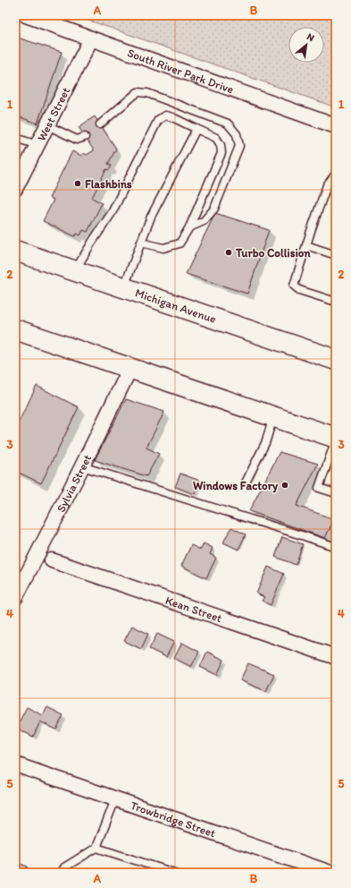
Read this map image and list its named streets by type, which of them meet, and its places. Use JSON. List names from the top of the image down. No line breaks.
{"streets":{"main road":["Michigan Avenue"],"street":["South River Park Drive","West Street","Sylvia Street","Kean Street","Trowbridge Street"]},"crossings":[["South River Park Drive","West Street"]],"places":["Flashbins","Turbo Collision","Windows Factory"],"north":"top right","grid":{"columns":["A","B"],"rows":["1","2","3","4","5"]}}
